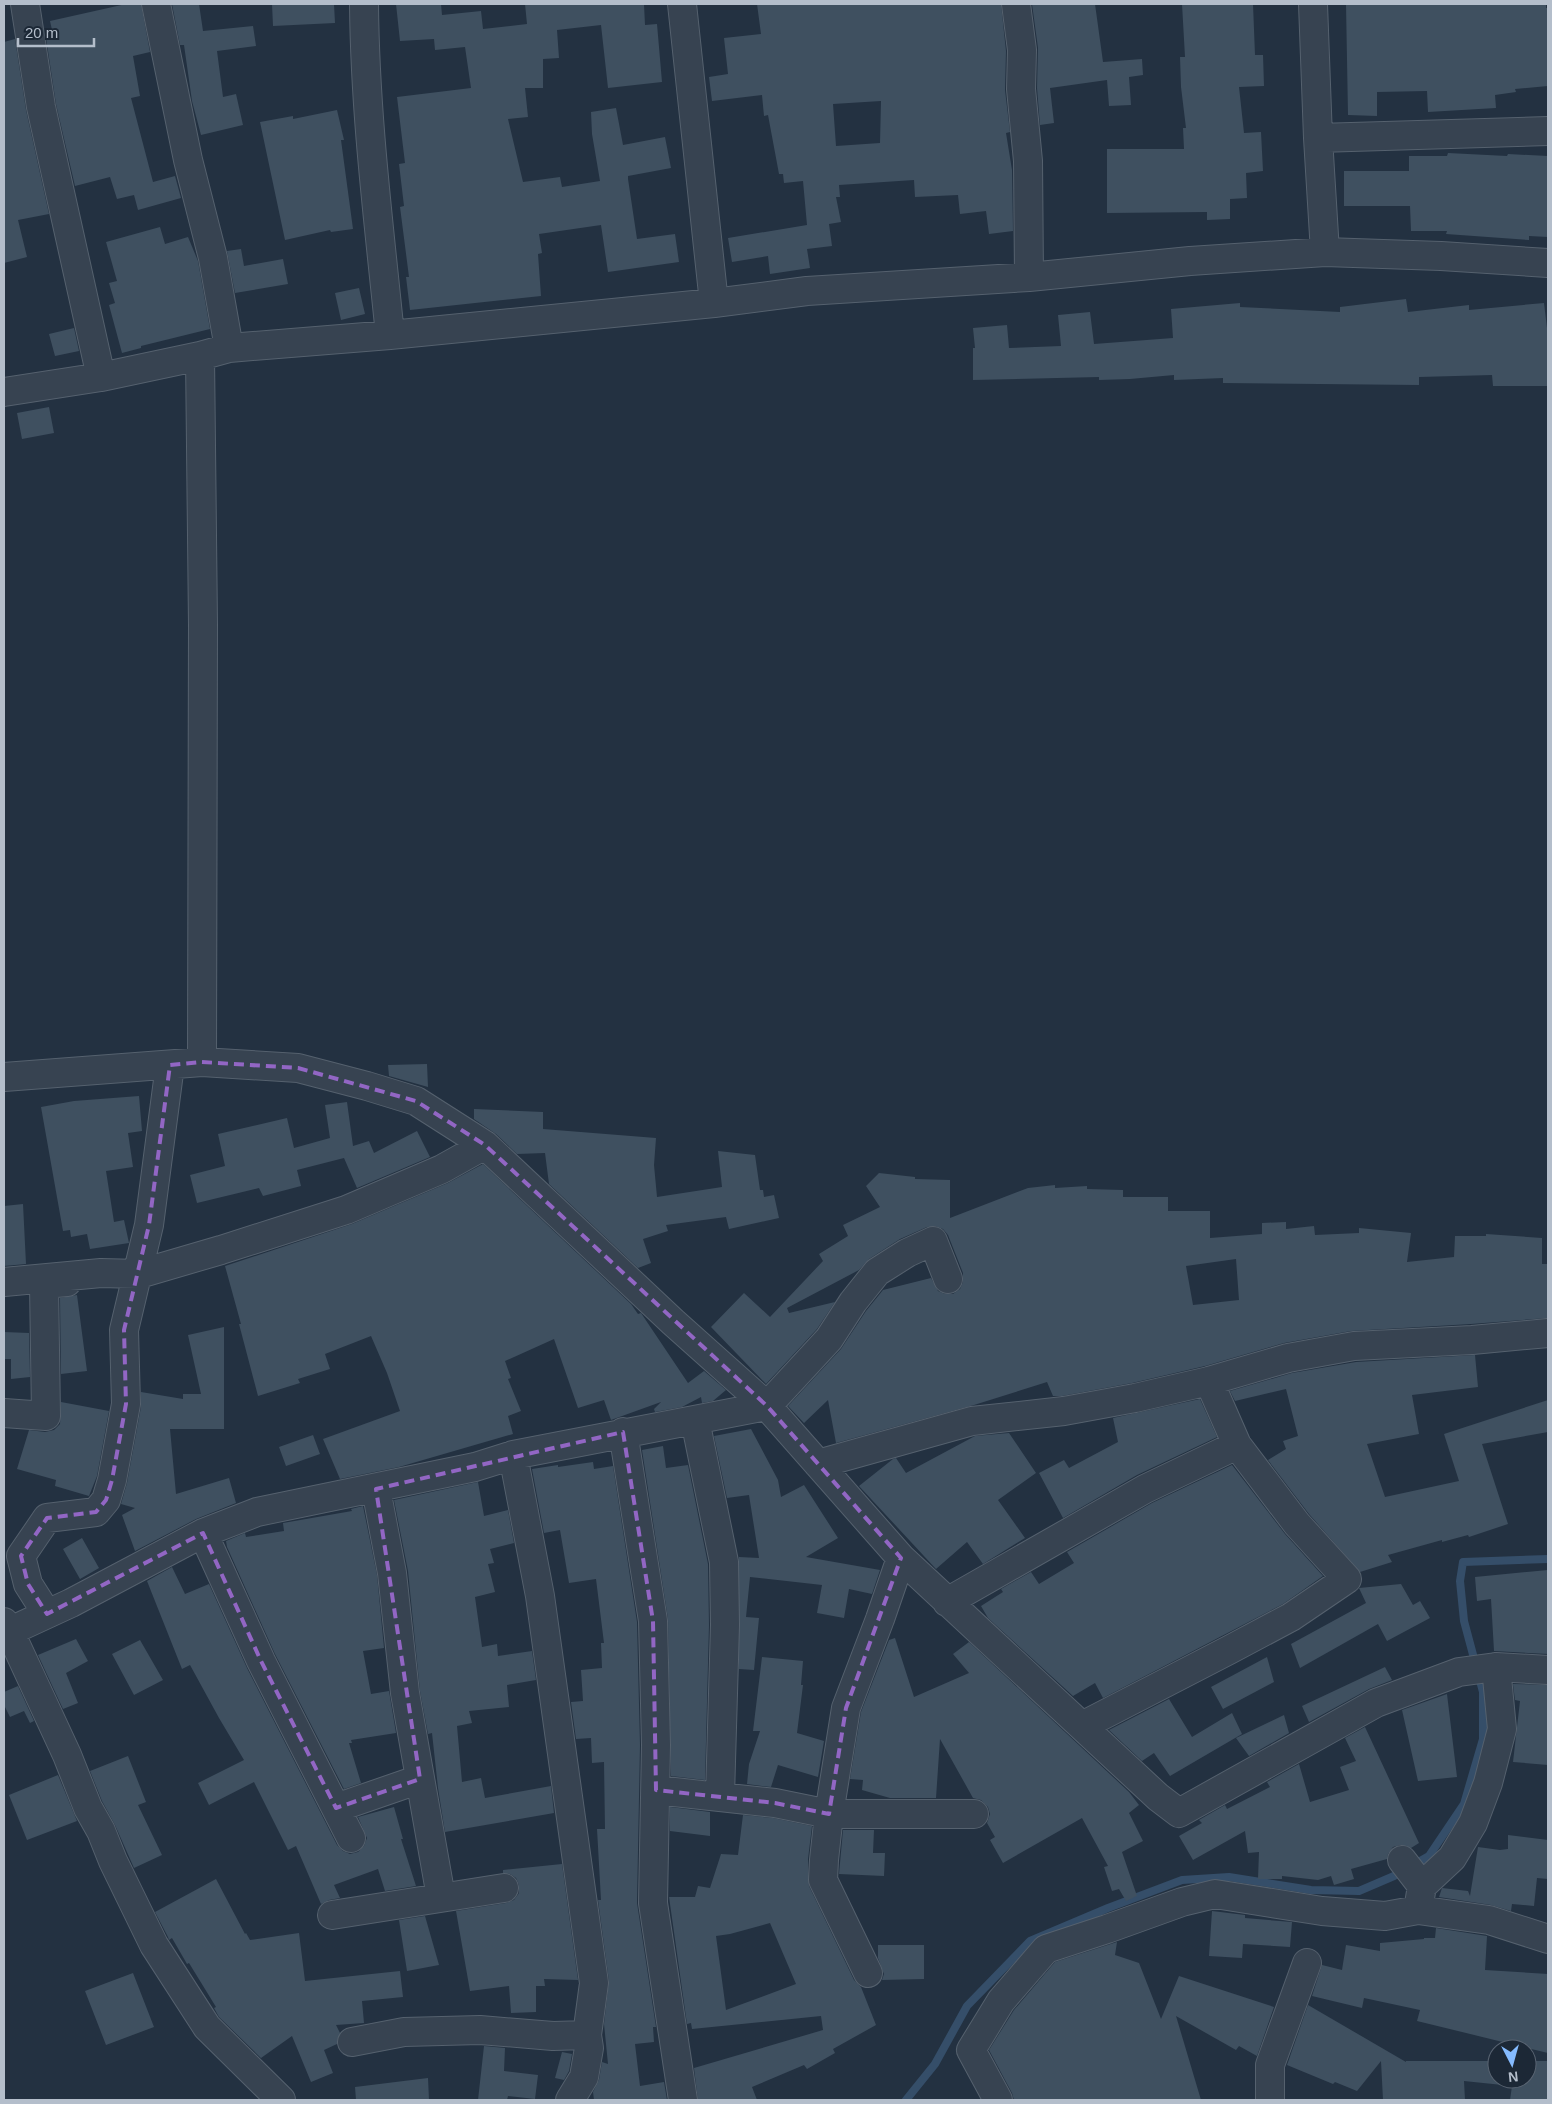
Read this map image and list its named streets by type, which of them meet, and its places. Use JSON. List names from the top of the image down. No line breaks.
{"scale_bar":"20 m","north":"bottom"}
